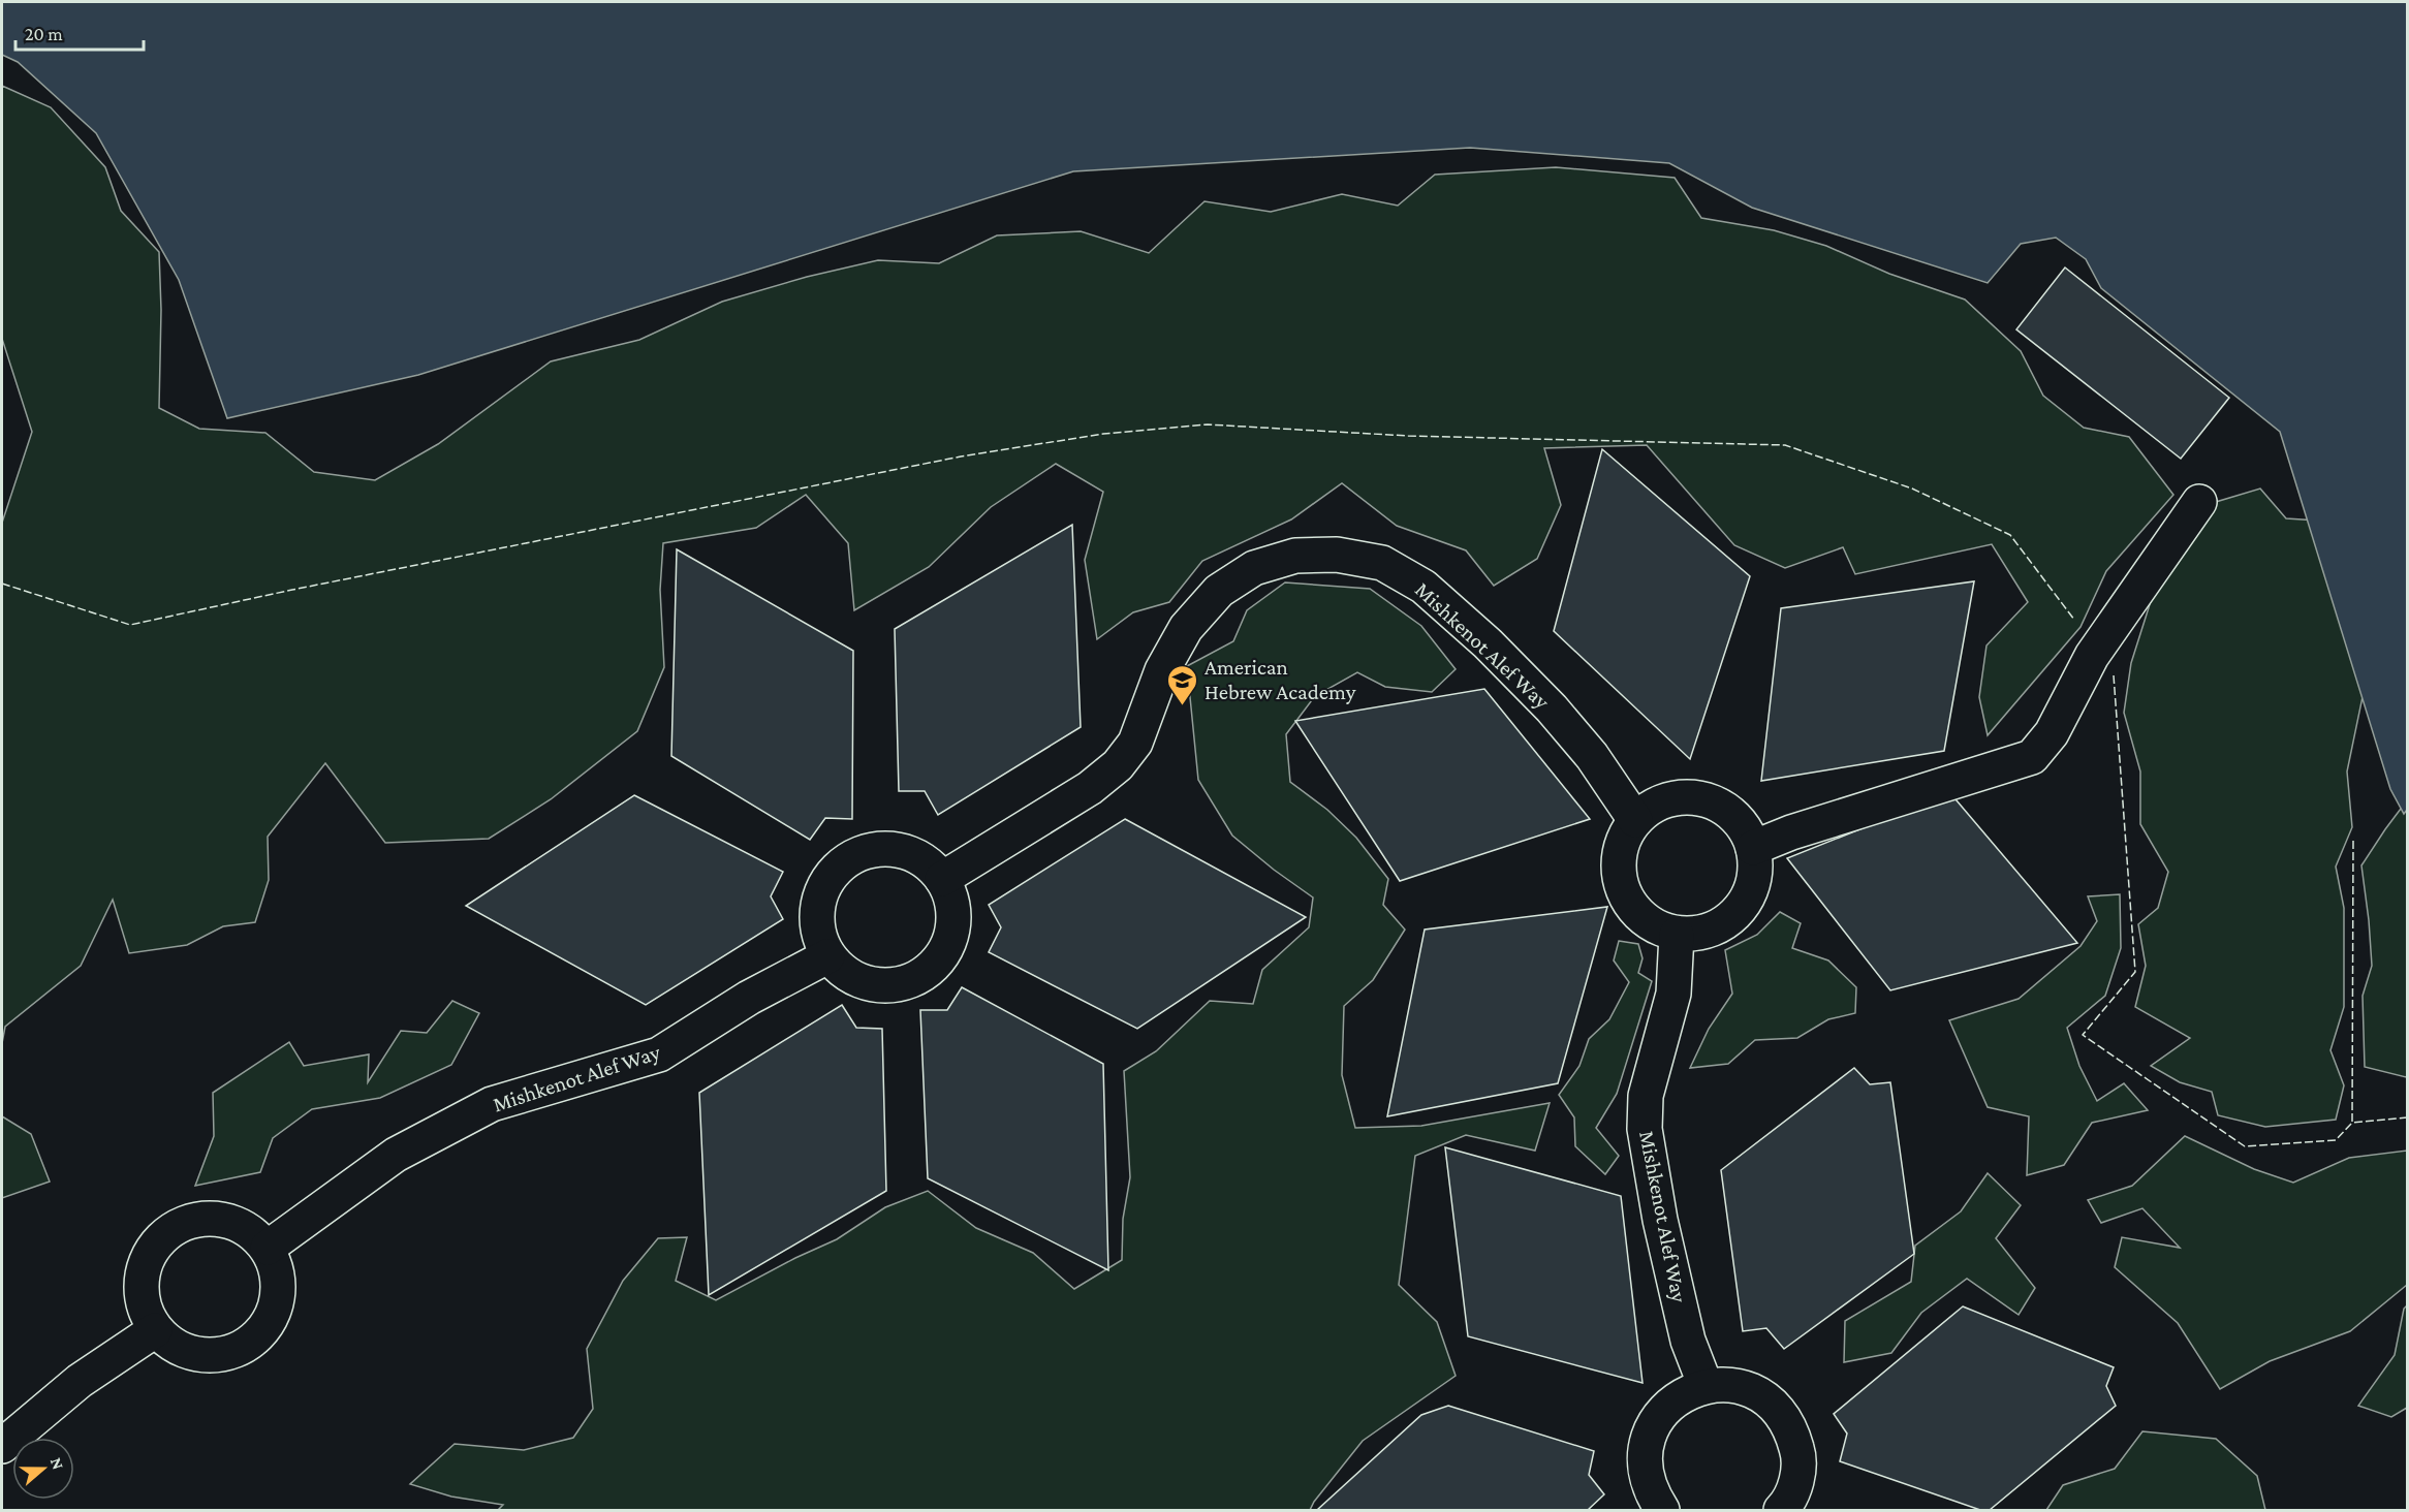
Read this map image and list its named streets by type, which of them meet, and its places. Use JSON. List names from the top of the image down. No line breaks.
{"streets":{"street":["Mishkenot Alef Way"]},"places":{"school or university":["American Hebrew Academy"]},"scale_bar":"20 m","north":"right"}
